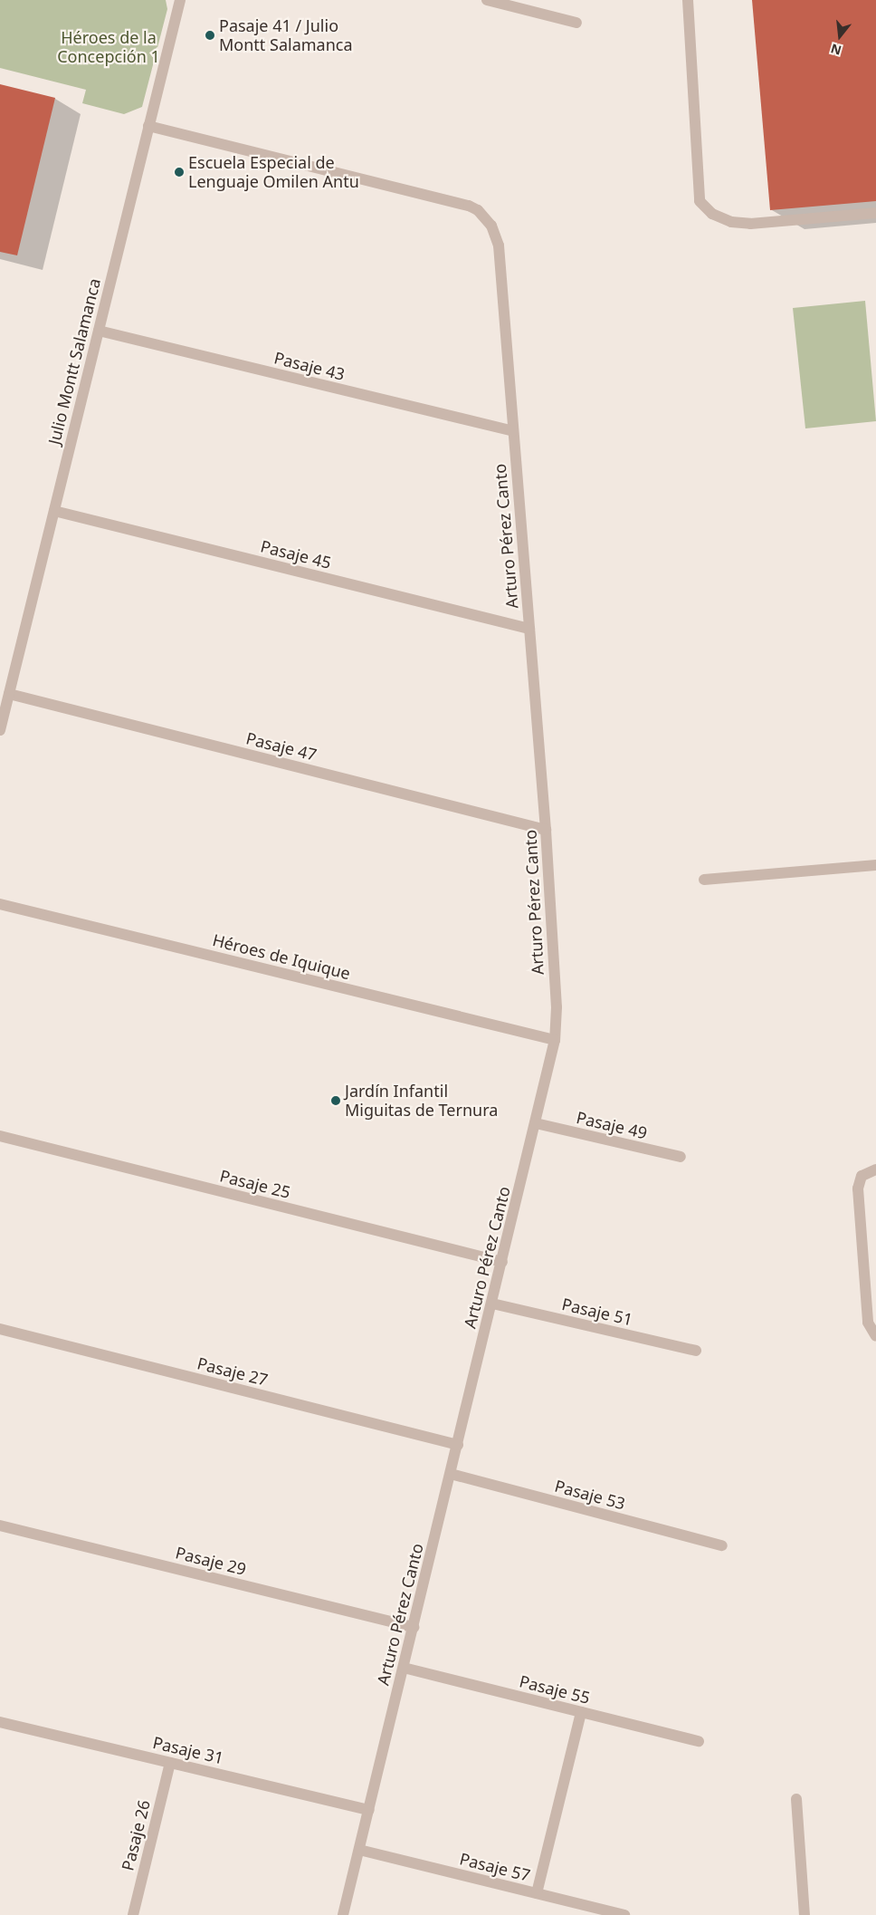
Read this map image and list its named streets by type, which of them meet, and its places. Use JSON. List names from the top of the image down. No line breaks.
{"streets":{"street":["Julio Montt Salamanca","Pasaje 43","Arturo Pérez Canto","Pasaje 45","Pasaje 47","Héroes de Iquique","Pasaje 49","Pasaje 25","Pasaje 51","Pasaje 27","Pasaje 53","Pasaje 29","Pasaje 55","Pasaje 31","Pasaje 26","Pasaje 57"]},"crossings":[["Julio Montt Salamanca","Pasaje 43"],["Julio Montt Salamanca","Arturo Pérez Canto"],["Julio Montt Salamanca","Pasaje 45"],["Julio Montt Salamanca","Pasaje 47"],["Pasaje 43","Arturo Pérez Canto"],["Arturo Pérez Canto","Pasaje 45"],["Arturo Pérez Canto","Pasaje 47"],["Arturo Pérez Canto","Héroes de Iquique"],["Arturo Pérez Canto","Pasaje 49"],["Arturo Pérez Canto","Pasaje 25"],["Arturo Pérez Canto","Pasaje 51"],["Arturo Pérez Canto","Pasaje 27"],["Arturo Pérez Canto","Pasaje 53"],["Arturo Pérez Canto","Pasaje 29"],["Arturo Pérez Canto","Pasaje 55"],["Arturo Pérez Canto","Pasaje 31"],["Arturo Pérez Canto","Pasaje 57"],["Pasaje 31","Pasaje 26"]],"parks":["Héroes de la Concepción 1"],"places":["Pasaje 41 / Julio Montt Salamanca","Escuela Especial de Lenguaje Omilen Antu","Jardín Infantil Miguitas de Ternura"],"north":"bottom"}
